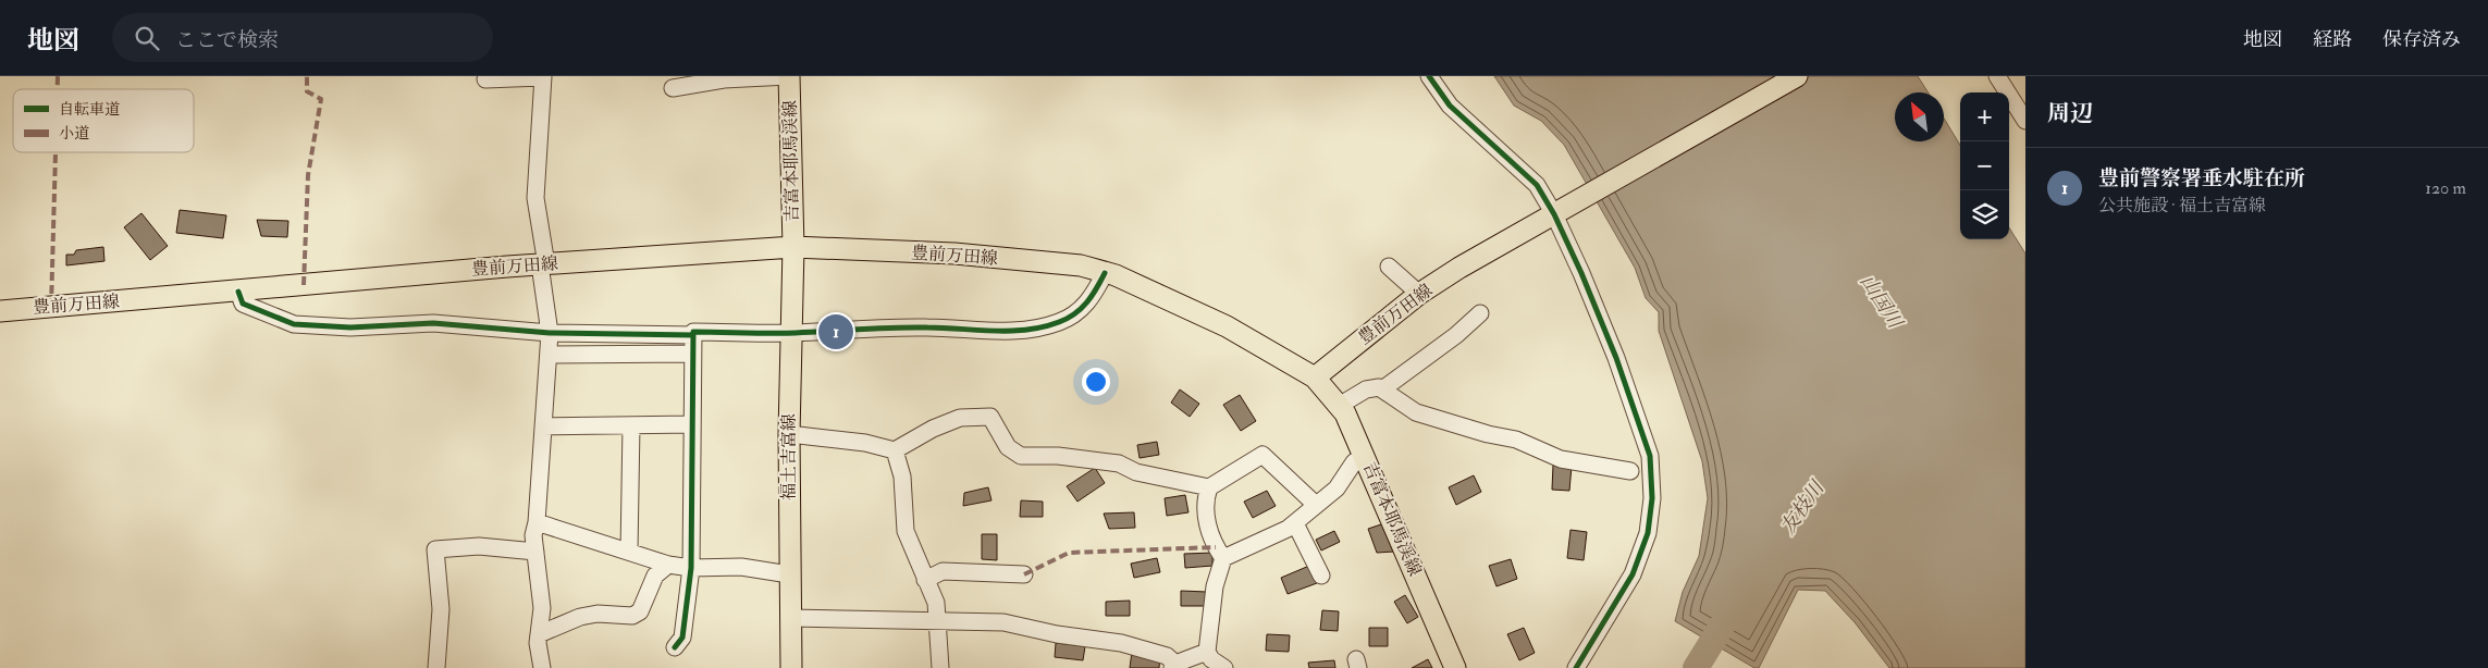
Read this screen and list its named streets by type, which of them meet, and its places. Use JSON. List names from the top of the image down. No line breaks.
{"streets":{"main road":["吉富本耶馬渓線","豊前万田線","福土吉富線"]},"crossings":[["吉富本耶馬渓線","豊前万田線"],["吉富本耶馬渓線","福土吉富線"],["豊前万田線","福土吉富線"]],"water":["山国川","友枝川"],"legend":["自転車道","小道"],"north":"top left","page":{"header":"地図","search":"ここで検索","nav":["地図","経路","保存済み"],"heading":"周辺","map_buttons":["+","−"],"list":[{"mark":"1","name":"豊前警察署垂水駐在所","note":"公共施設 · 福土吉富線","value":"120 m"}],"pins":"1"}}
